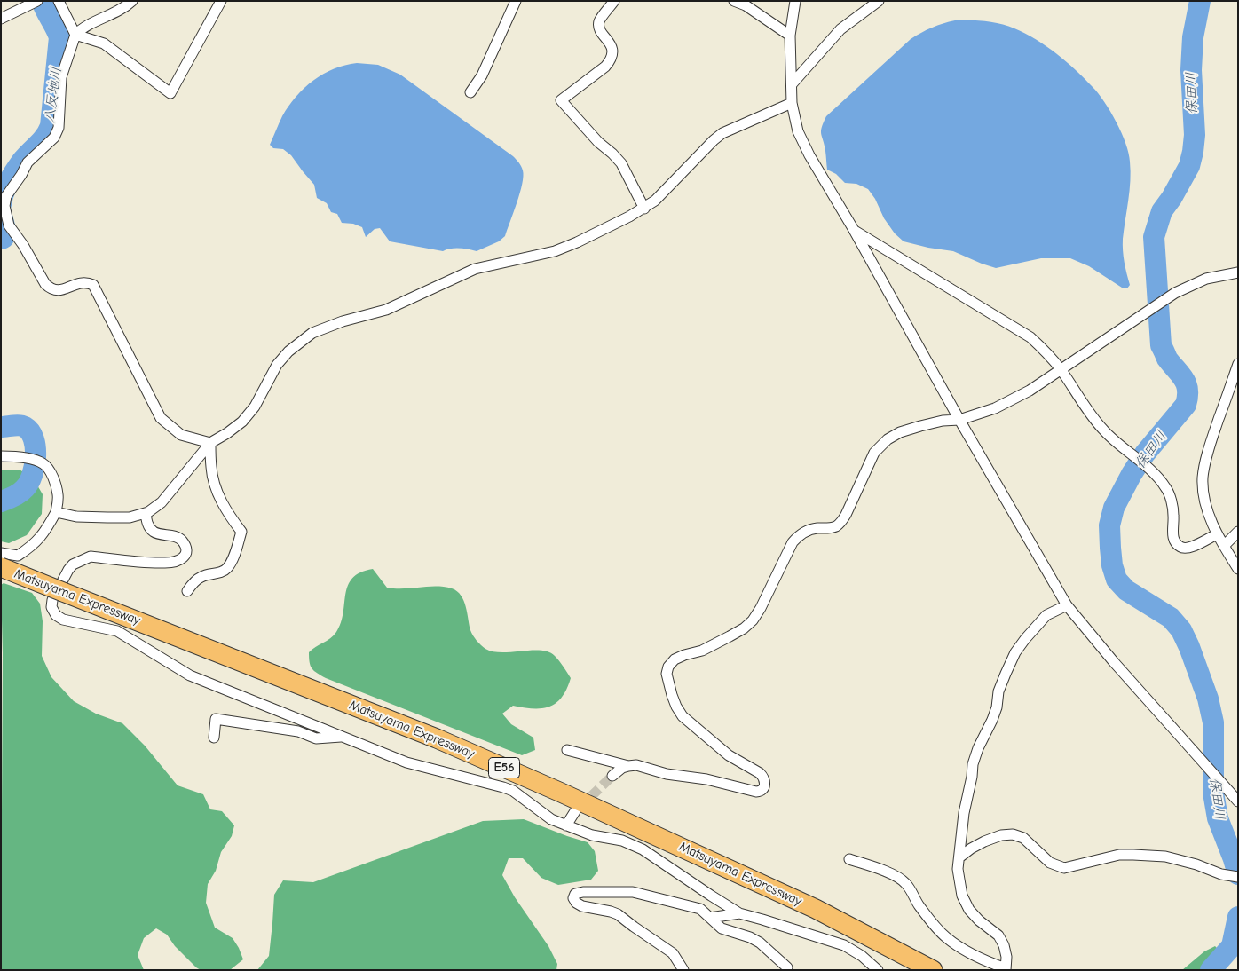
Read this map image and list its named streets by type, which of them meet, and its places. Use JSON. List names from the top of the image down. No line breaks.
{"streets":{"highway":["Matsuyama Expressway","E56"]},"water":["保田川","八反地川"]}
